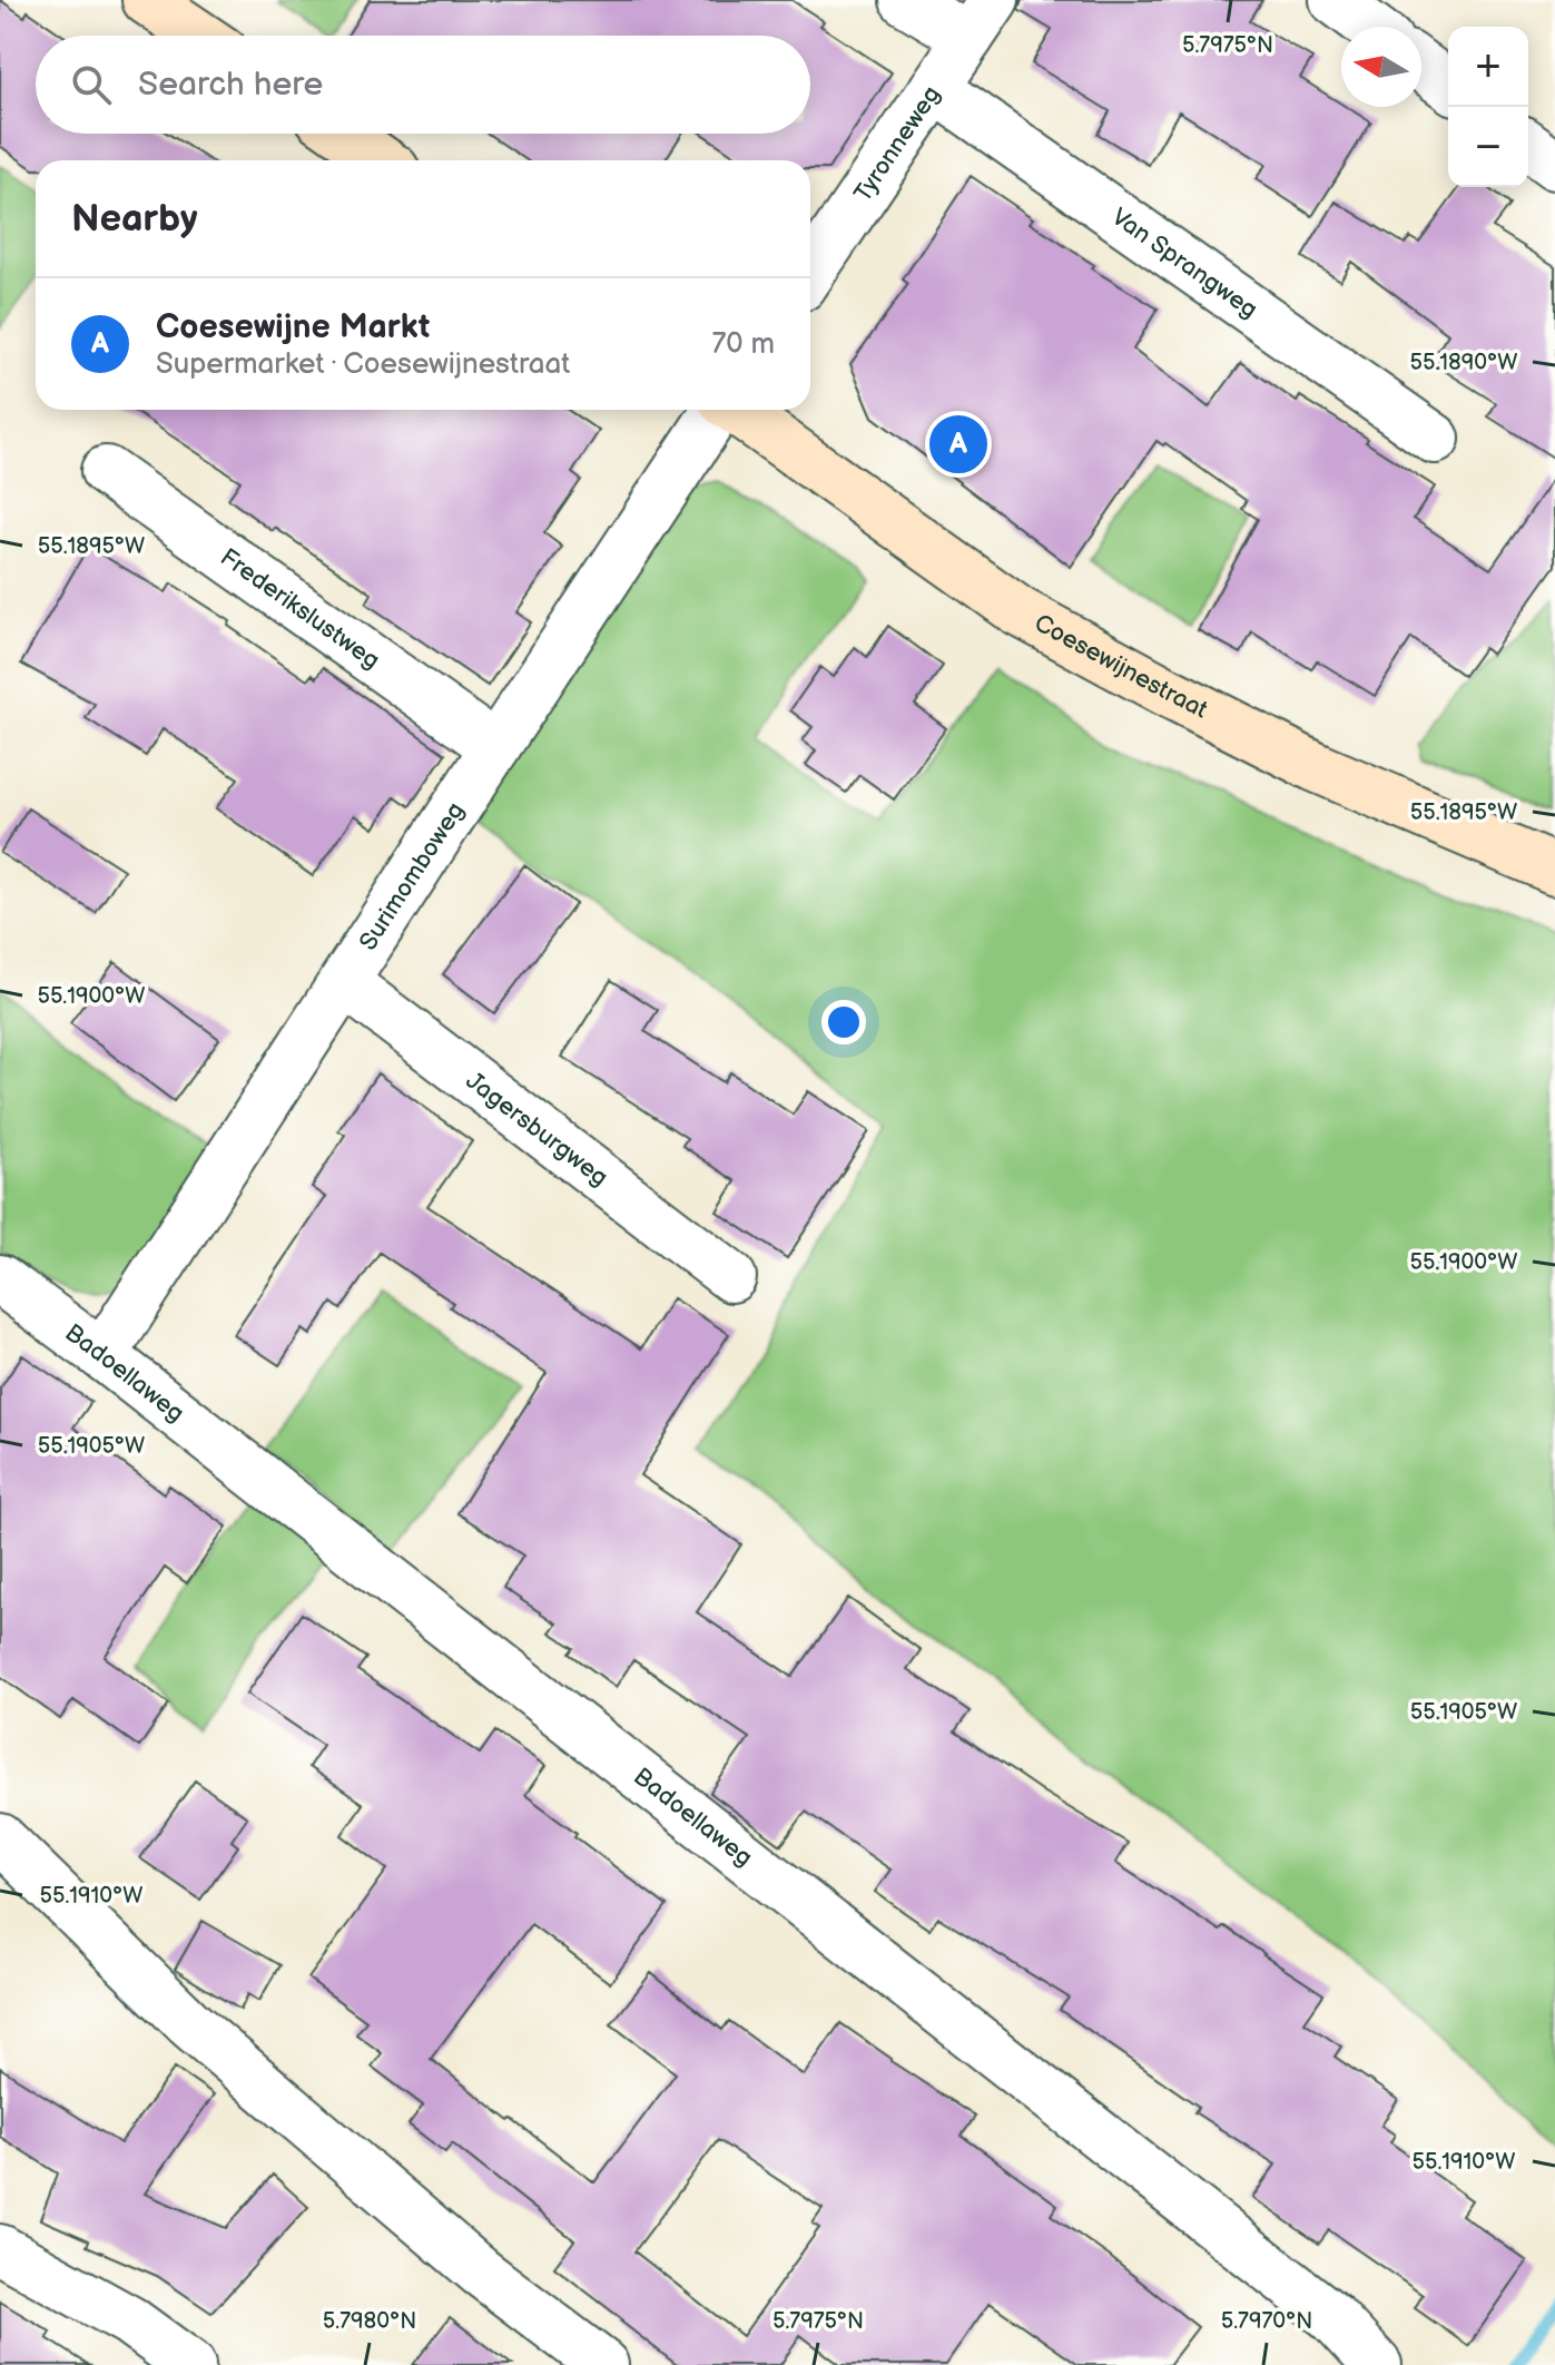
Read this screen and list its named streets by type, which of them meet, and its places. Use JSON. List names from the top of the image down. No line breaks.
{"streets":{"main road":["Coesewijnestraat"],"street":["Tyronneweg","Van Sprangweg","Frederikslustweg","Surimomboweg","Jagersburgweg","Badoellaweg"]},"crossings":[["Tyronneweg","Van Sprangweg"],["Frederikslustweg","Surimomboweg"],["Surimomboweg","Jagersburgweg"],["Surimomboweg","Badoellaweg"]],"north":"left","page":{"map_buttons":["+","−"],"search":"Search here","heading":"Nearby","list":[{"mark":"A","name":"Coesewijne Markt","note":"Supermarket · Coesewijnestraat","value":"70 m"}],"pins":"A"},"coordinates":["5.7975°N","55.1890°W","55.1895°W","55.1900°W","55.1905°W","55.1910°W","5.7980°N","5.7970°N"]}
